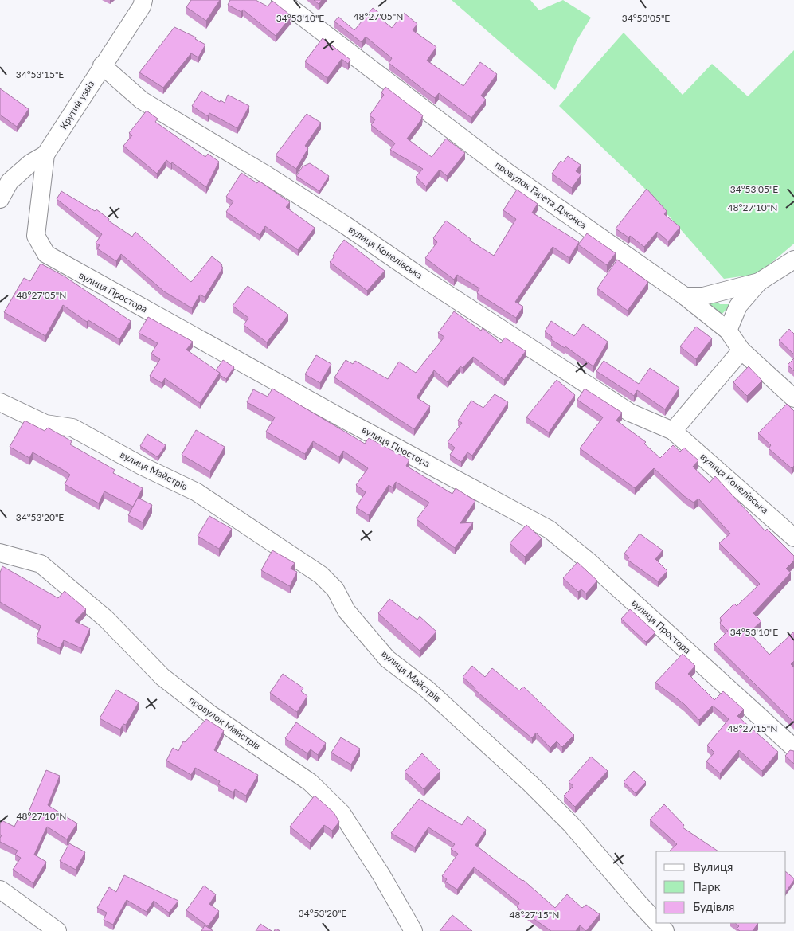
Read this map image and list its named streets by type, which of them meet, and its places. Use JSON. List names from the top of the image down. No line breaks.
{"streets":{"street":["Крутий узвіз","провулок Гарета Джонса","вулиця Конелівська","вулиця Простора","вулиця Майстрів","провулок Майстрів"]},"crossings":[["Крутий узвіз","вулиця Конелівська"],["Крутий узвіз","вулиця Простора"]],"legend":["Вулиця","Парк","Будівля"],"coordinates":["48°27'05\"N","34°53'10\"E","34°53'05\"E","34°53'15\"E","48°27'10\"N","34°53'20\"E","48°27'15\"N"]}
